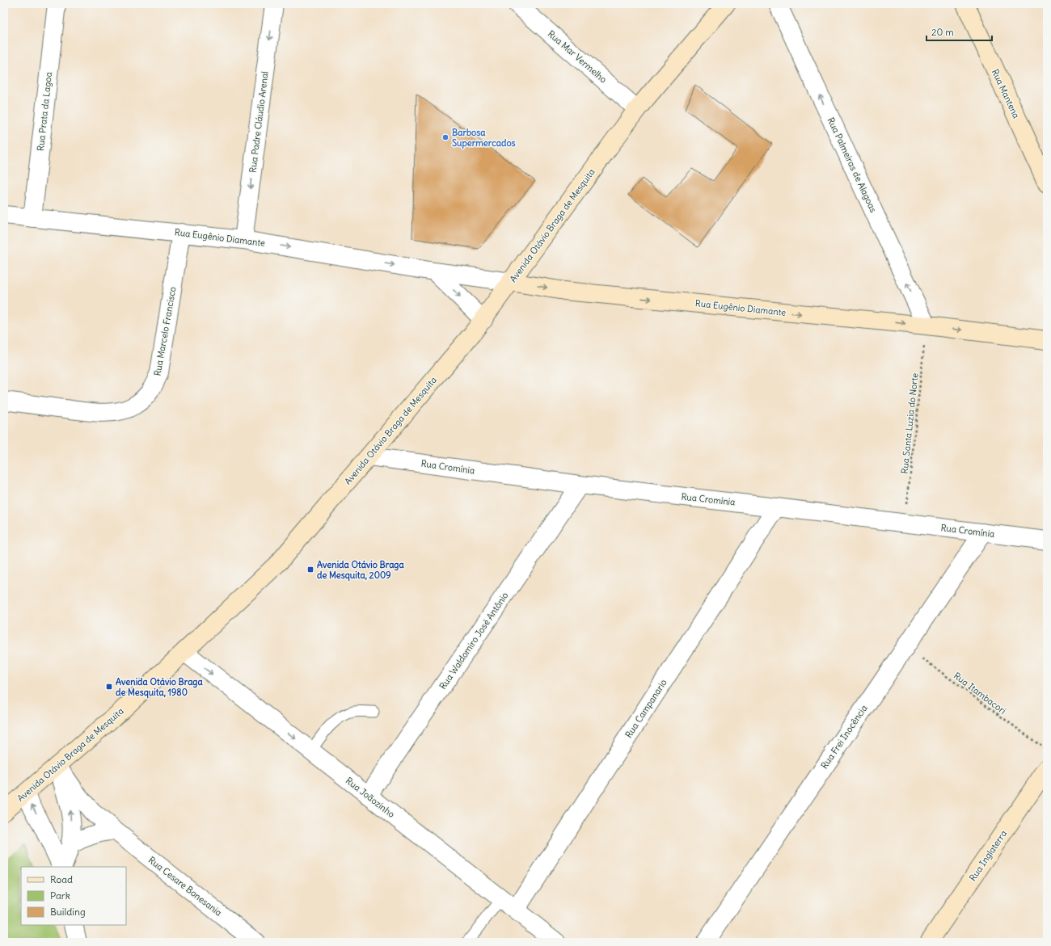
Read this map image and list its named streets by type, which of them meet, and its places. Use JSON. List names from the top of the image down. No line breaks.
{"streets":{"main road":["Rua Mantena","Avenida Otávio Braga de Mesquita","Rua Eugênio Diamante","Rua Inglaterra"],"street":["Rua Mar Vermelho","Rua Prata da Lagoa","Rua Padre Cláudio Arenal","Rua Palmeiras de Alagoas","Rua Marcelo Francisco","Rua Cromínia","Rua Waldomiro José Antônio","Rua Campanario","Rua Frei Inocência","Rua Joãozinho","Rua Cesare Bonesania"],"path":["Rua Santa Luzia do Norte","Rua Itambacori"]},"crossings":[["Rua Mar Vermelho","Avenida Otávio Braga de Mesquita"],["Rua Prata da Lagoa","Rua Eugênio Diamante"],["Rua Padre Cláudio Arenal","Rua Eugênio Diamante"],["Rua Palmeiras de Alagoas","Rua Eugênio Diamante"],["Rua Palmeiras de Alagoas","Rua Santa Luzia do Norte"],["Avenida Otávio Braga de Mesquita","Rua Eugênio Diamante"],["Avenida Otávio Braga de Mesquita","Rua Cromínia"],["Avenida Otávio Braga de Mesquita","Rua Joãozinho"],["Avenida Otávio Braga de Mesquita","Rua Cesare Bonesania"],["Rua Eugênio Diamante","Rua Marcelo Francisco"],["Rua Eugênio Diamante","Rua Santa Luzia do Norte"],["Rua Santa Luzia do Norte","Rua Cromínia"],["Rua Cromínia","Rua Waldomiro José Antônio"],["Rua Cromínia","Rua Campanario"],["Rua Cromínia","Rua Frei Inocência"],["Rua Waldomiro José Antônio","Rua Joãozinho"],["Rua Itambacori","Rua Frei Inocência"],["Rua Campanario","Rua Joãozinho"]],"one_way":["Rua Padre Cláudio Arenal","Rua Palmeiras de Alagoas","Rua Eugênio Diamante"],"places":{"other":["Barbosa Supermercados"],"transit":["Avenida Otávio Braga de Mesquita, 2009","Avenida Otávio Braga de Mesquita, 1980"]},"legend":["Road","Park","Building"],"scale_bar":"20 m"}
